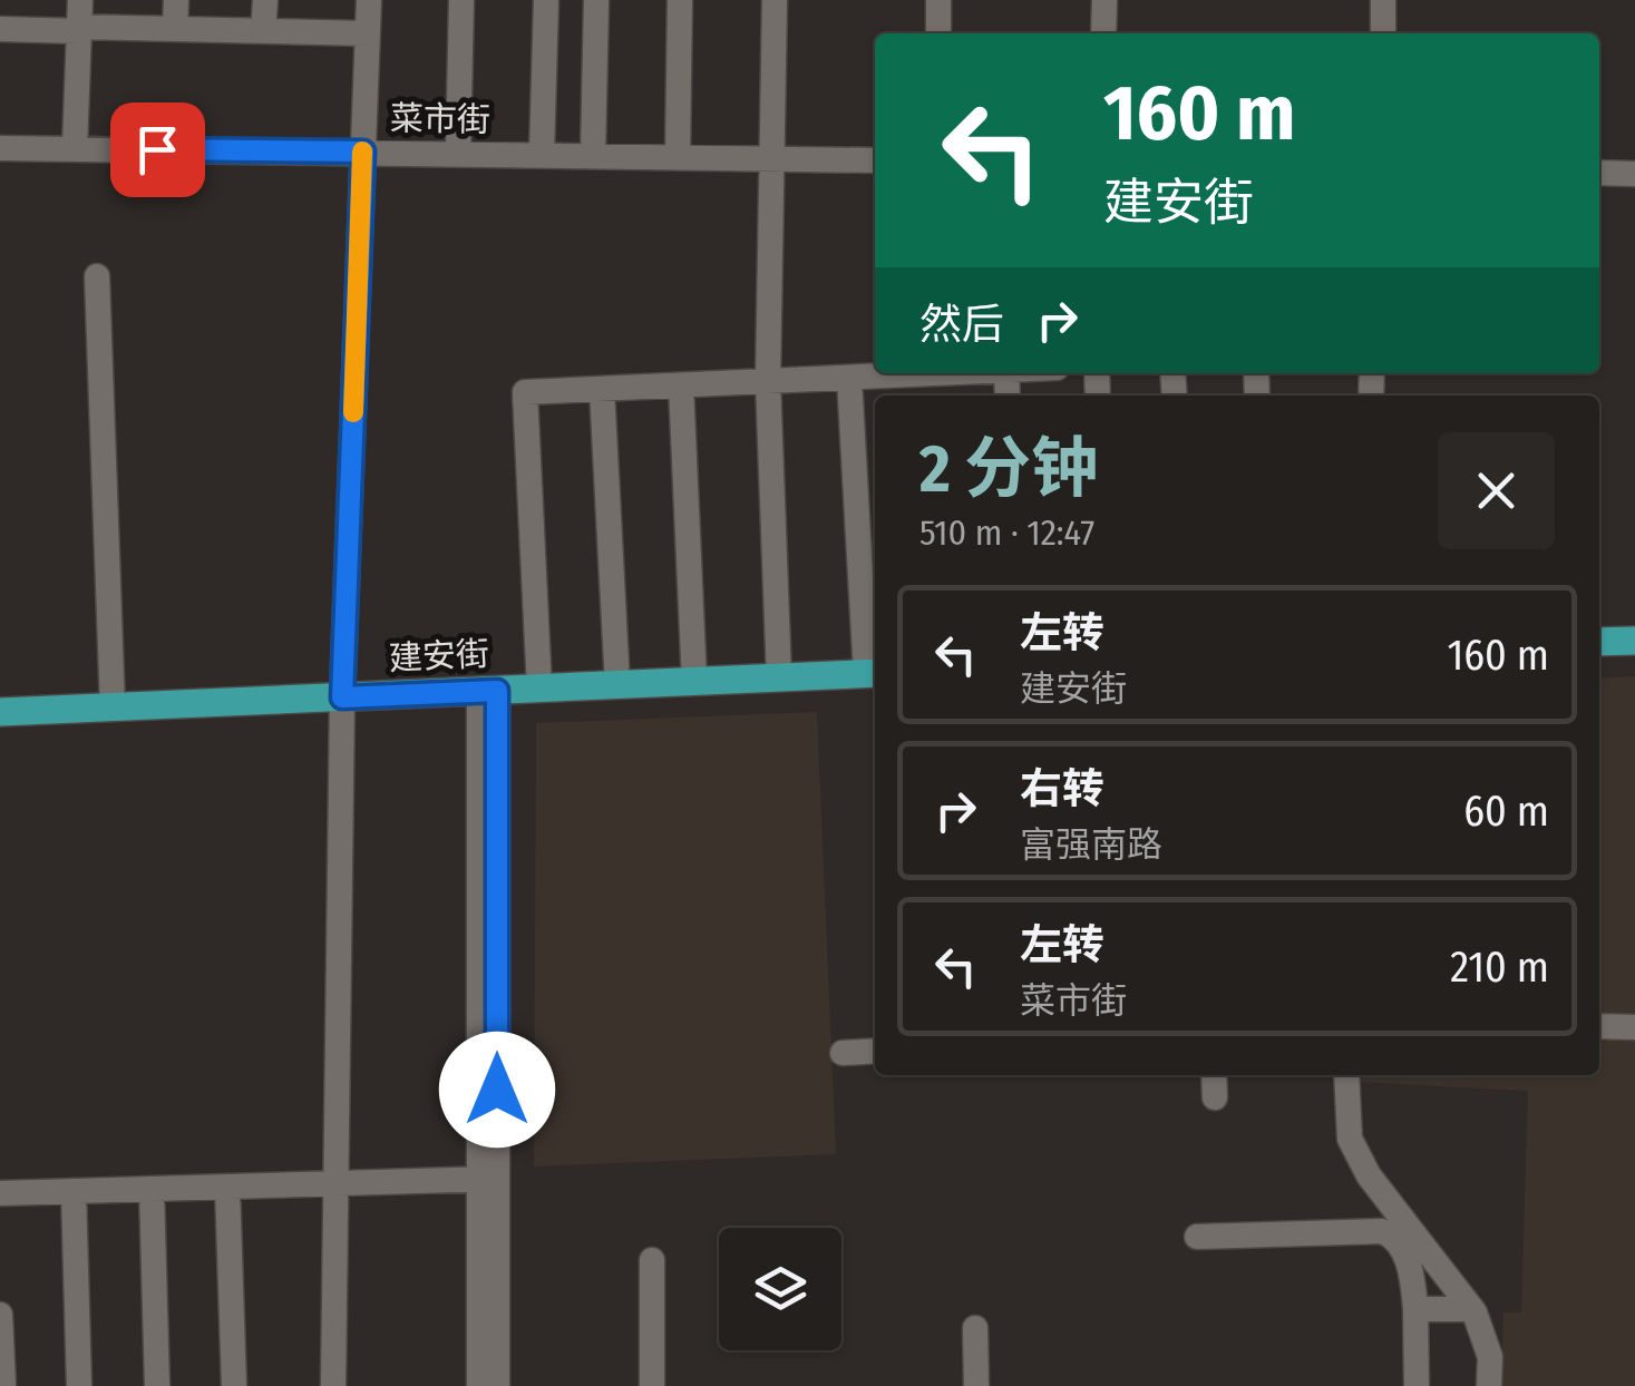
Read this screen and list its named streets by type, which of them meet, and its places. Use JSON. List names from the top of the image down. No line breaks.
{"streets":{"main road":["建安街"],"street":["菜市街"]},"page":{"turn":["160 m","建安街"],"then":"然后","heading":["2 分钟","510 m · 12:47"],"list":[{"name":"左转","note":"建安街","value":"160 m"},{"name":"右转","note":"富强南路","value":"60 m"},{"name":"左转","note":"菜市街","value":"210 m"}]}}
